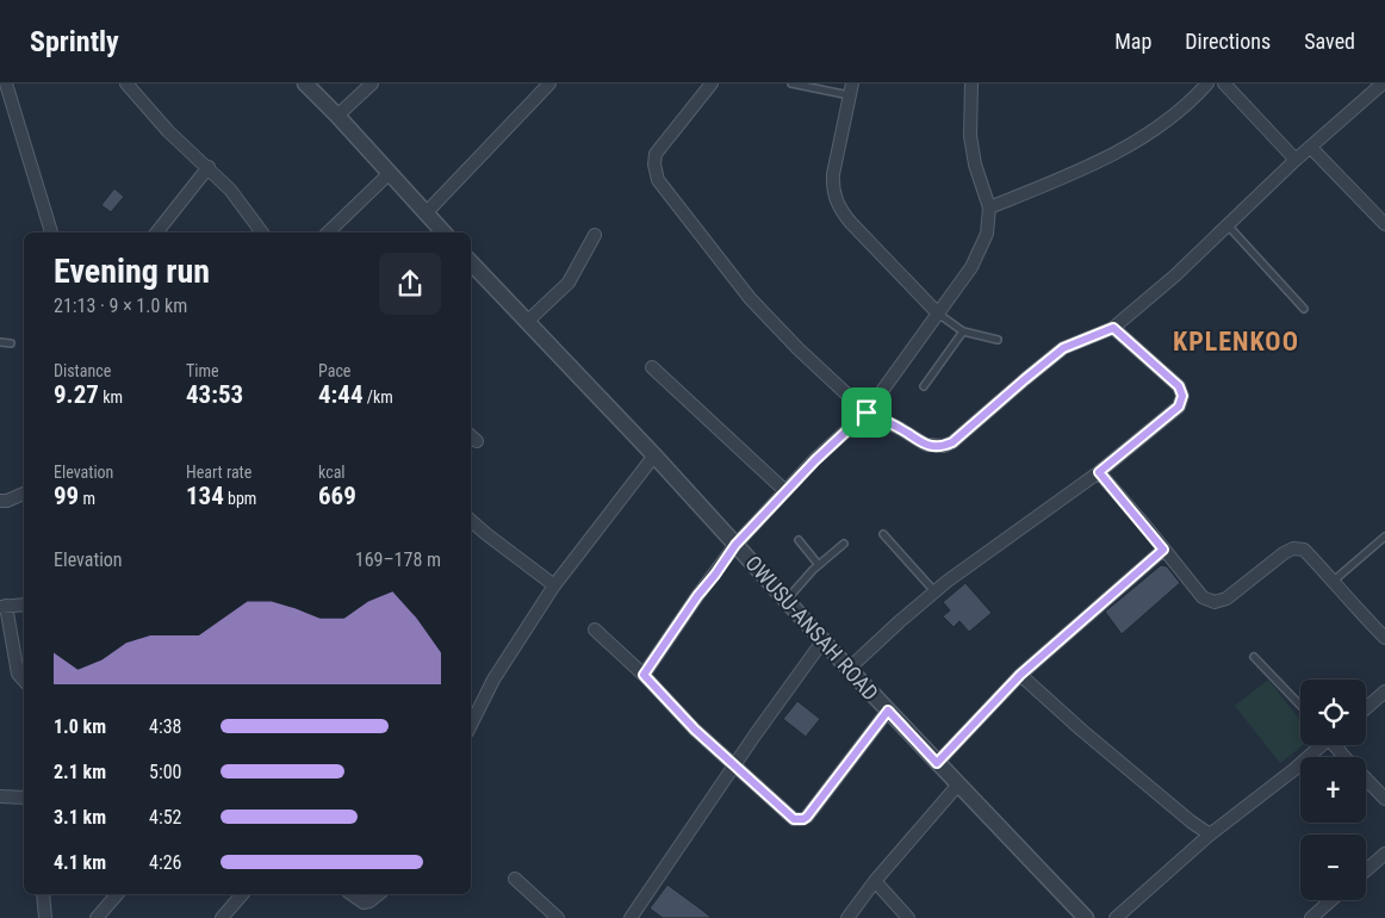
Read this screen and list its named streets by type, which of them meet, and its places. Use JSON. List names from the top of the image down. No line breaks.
{"streets":{"street":["OWUSU-ANSAH ROAD"]},"districts":["KPLENKOO"],"page":{"header":"Sprintly","nav":["Map","Directions","Saved"],"heading":["Evening run","21:13 · 9 × 1.0 km"],"stats":[["Distance","9.27 km"],["Time","43:53"],["Pace","4:44 /km"],["Elevation","99 m"],["Heart rate","134 bpm"],["kcal","669"]],"chart":["Elevation","169–178 m"],"map_buttons":["+","−"],"list":[{"name":"1.0 km","note":"4:38"},{"name":"2.1 km","note":"5:00"},{"name":"3.1 km","note":"4:52"},{"name":"4.1 km","note":"4:26"}]}}
